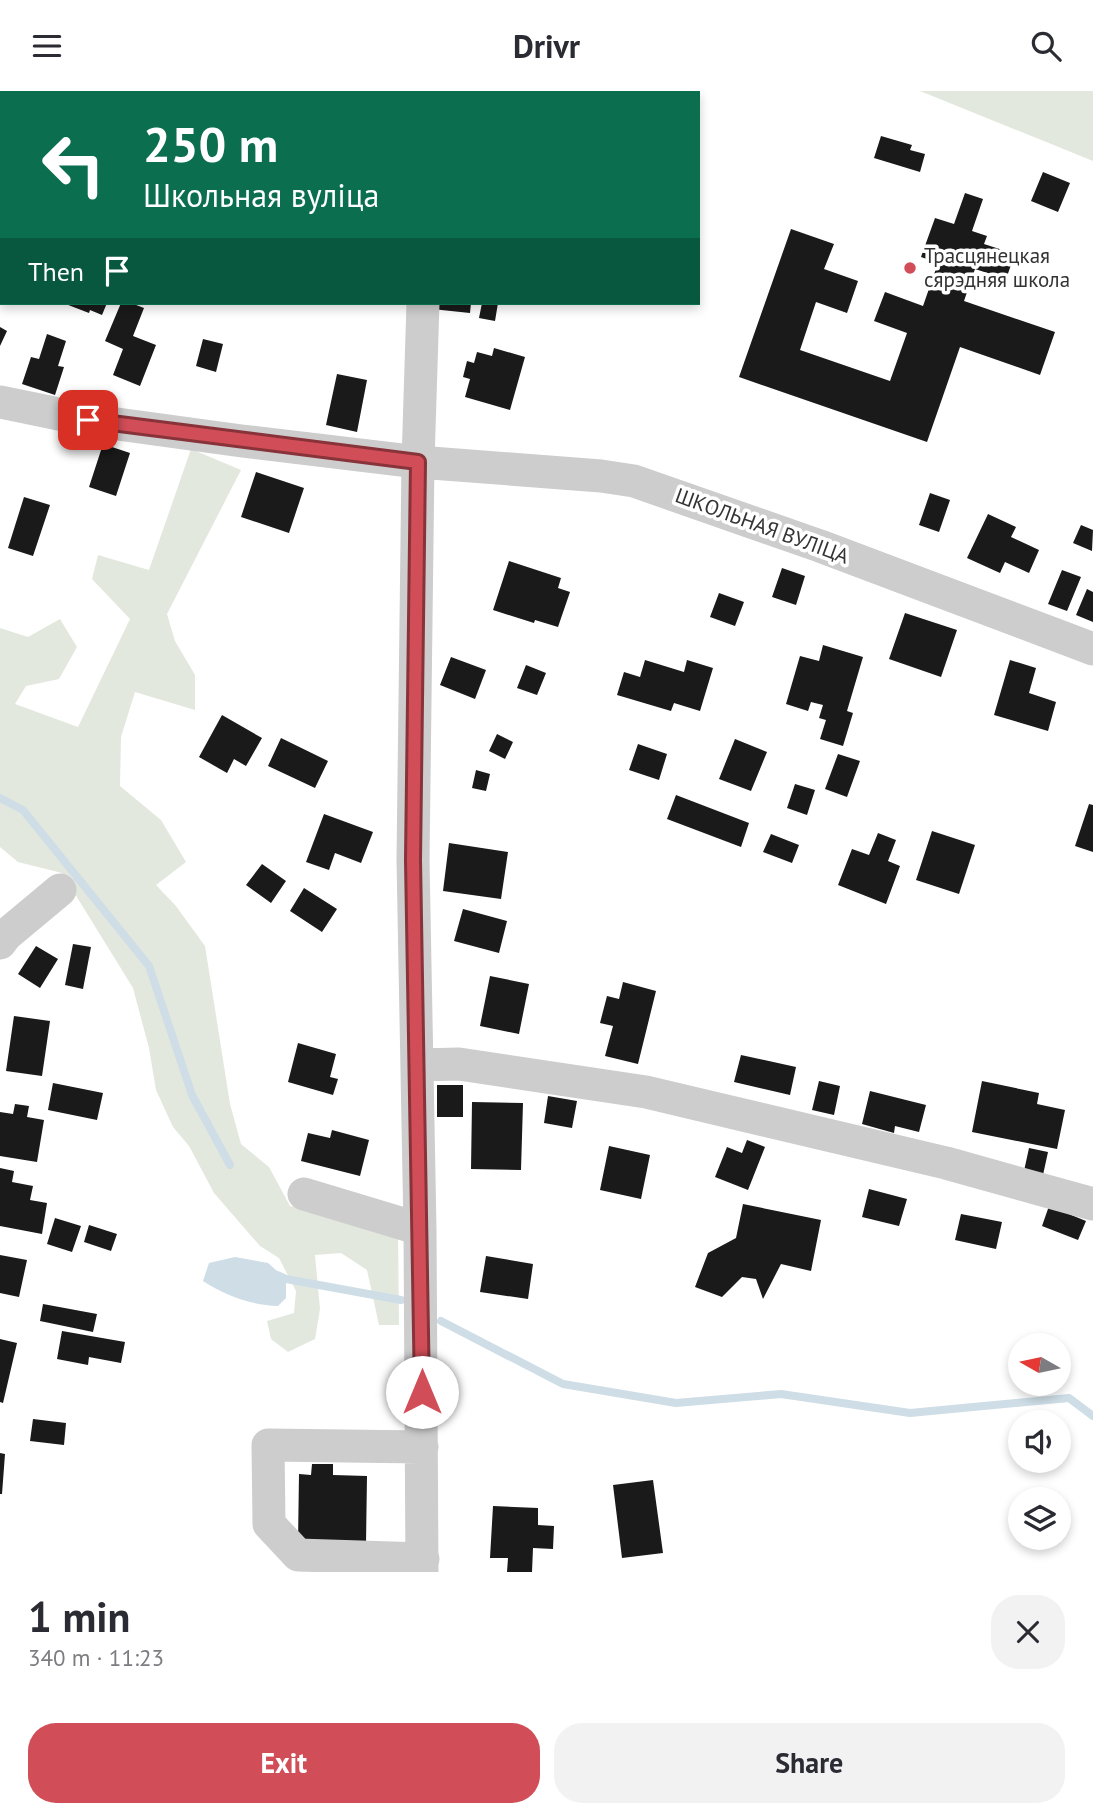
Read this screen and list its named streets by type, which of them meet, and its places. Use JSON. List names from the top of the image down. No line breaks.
{"streets":{"street":["ШКОЛЬНАЯ ВУЛІЦА"]},"places":["Трасцянецкая сярэдняя школа"],"north":"left","page":{"header":"Drivr","turn":["250 m","Школьная вуліца"],"then":"Then","heading":["1 min","340 m · 11:23"],"buttons":["Exit","Share"]}}
